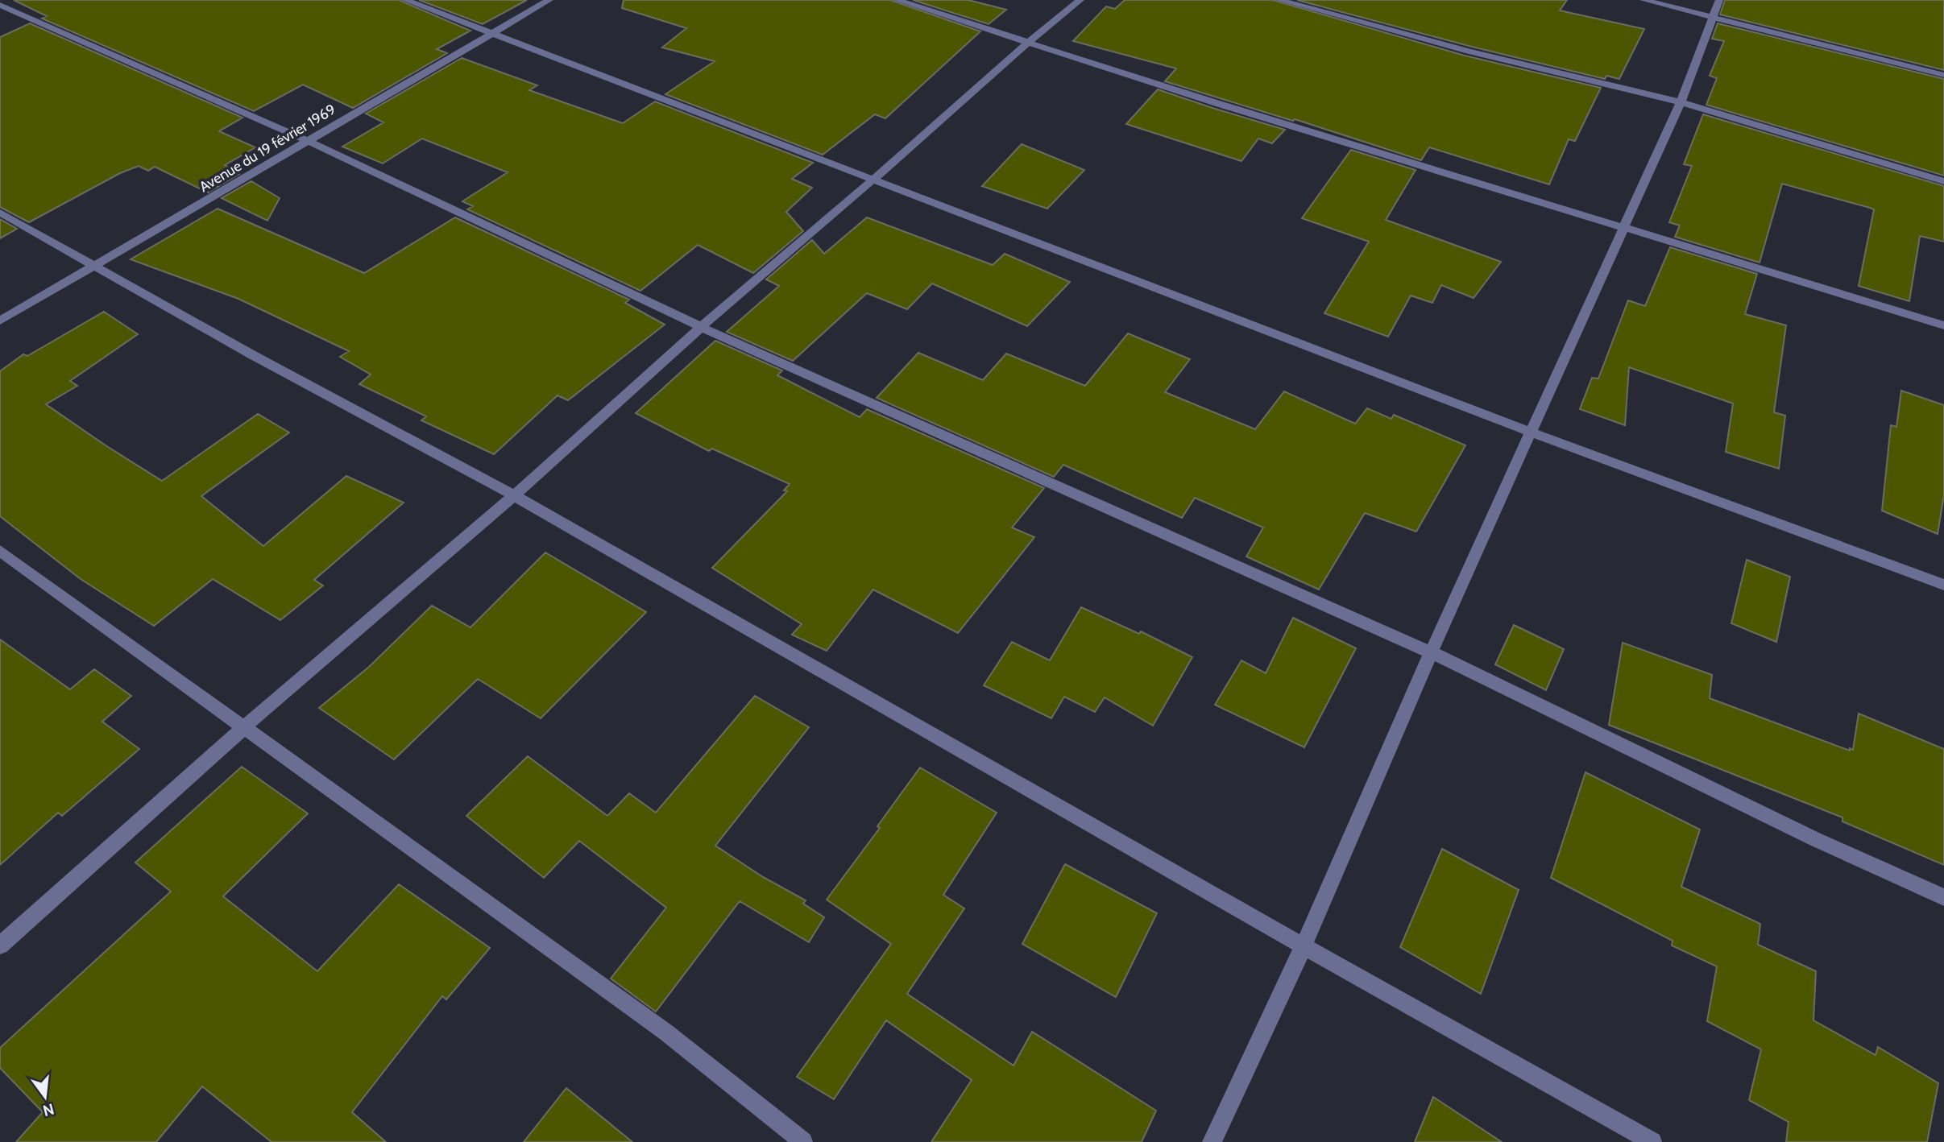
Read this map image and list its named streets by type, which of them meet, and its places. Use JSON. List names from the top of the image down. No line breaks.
{"streets":{"street":["Avenue du 19 février 1969"]},"north":"bottom"}
